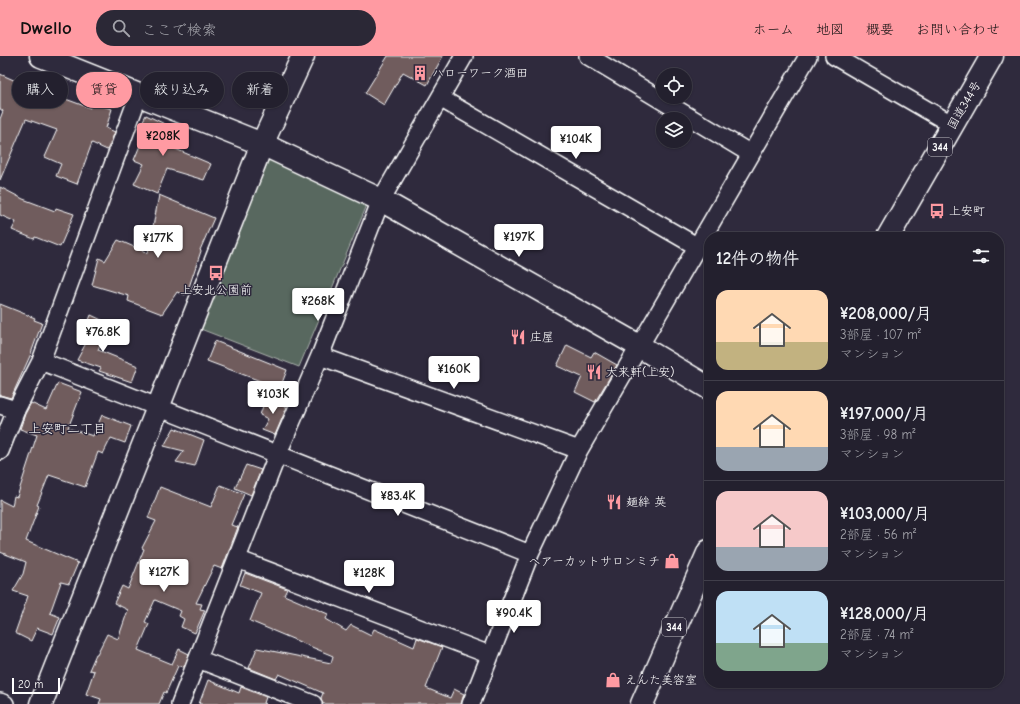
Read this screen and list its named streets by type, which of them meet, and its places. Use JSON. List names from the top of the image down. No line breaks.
{"streets":{"main road":["国道344号","344"]},"districts":["上安町二丁目"],"places":{"building":["ハローワーク酒田"],"bus stop":["上安町","上安北公園前"],"restaurant":["庄屋","大来軒(上安)","麺絆 英"],"shop":["ヘアーカットサロンミチ","えんた美容室"]},"scale_bar":"20 m","page":{"header":"Dwello","search":"ここで検索","nav":["ホーム","地図","概要","お問い合わせ"],"chip":["購入","賃貸","絞り込み","新着"],"price":["¥208K","¥104K","¥197K","¥177K","¥268K","¥76.8K","¥160K","¥103K","¥83.4K","¥127K","¥128K","¥90.4K"],"heading":"12件の物件","list":[{"name":"¥208,000/月","note":"3部屋 · 107 m² · マンション"},{"name":"¥197,000/月","note":"3部屋 · 98 m² · マンション"},{"name":"¥103,000/月","note":"2部屋 · 56 m² · マンション"},{"name":"¥128,000/月","note":"2部屋 · 74 m² · マンション"}],"scale":"20 m"}}
